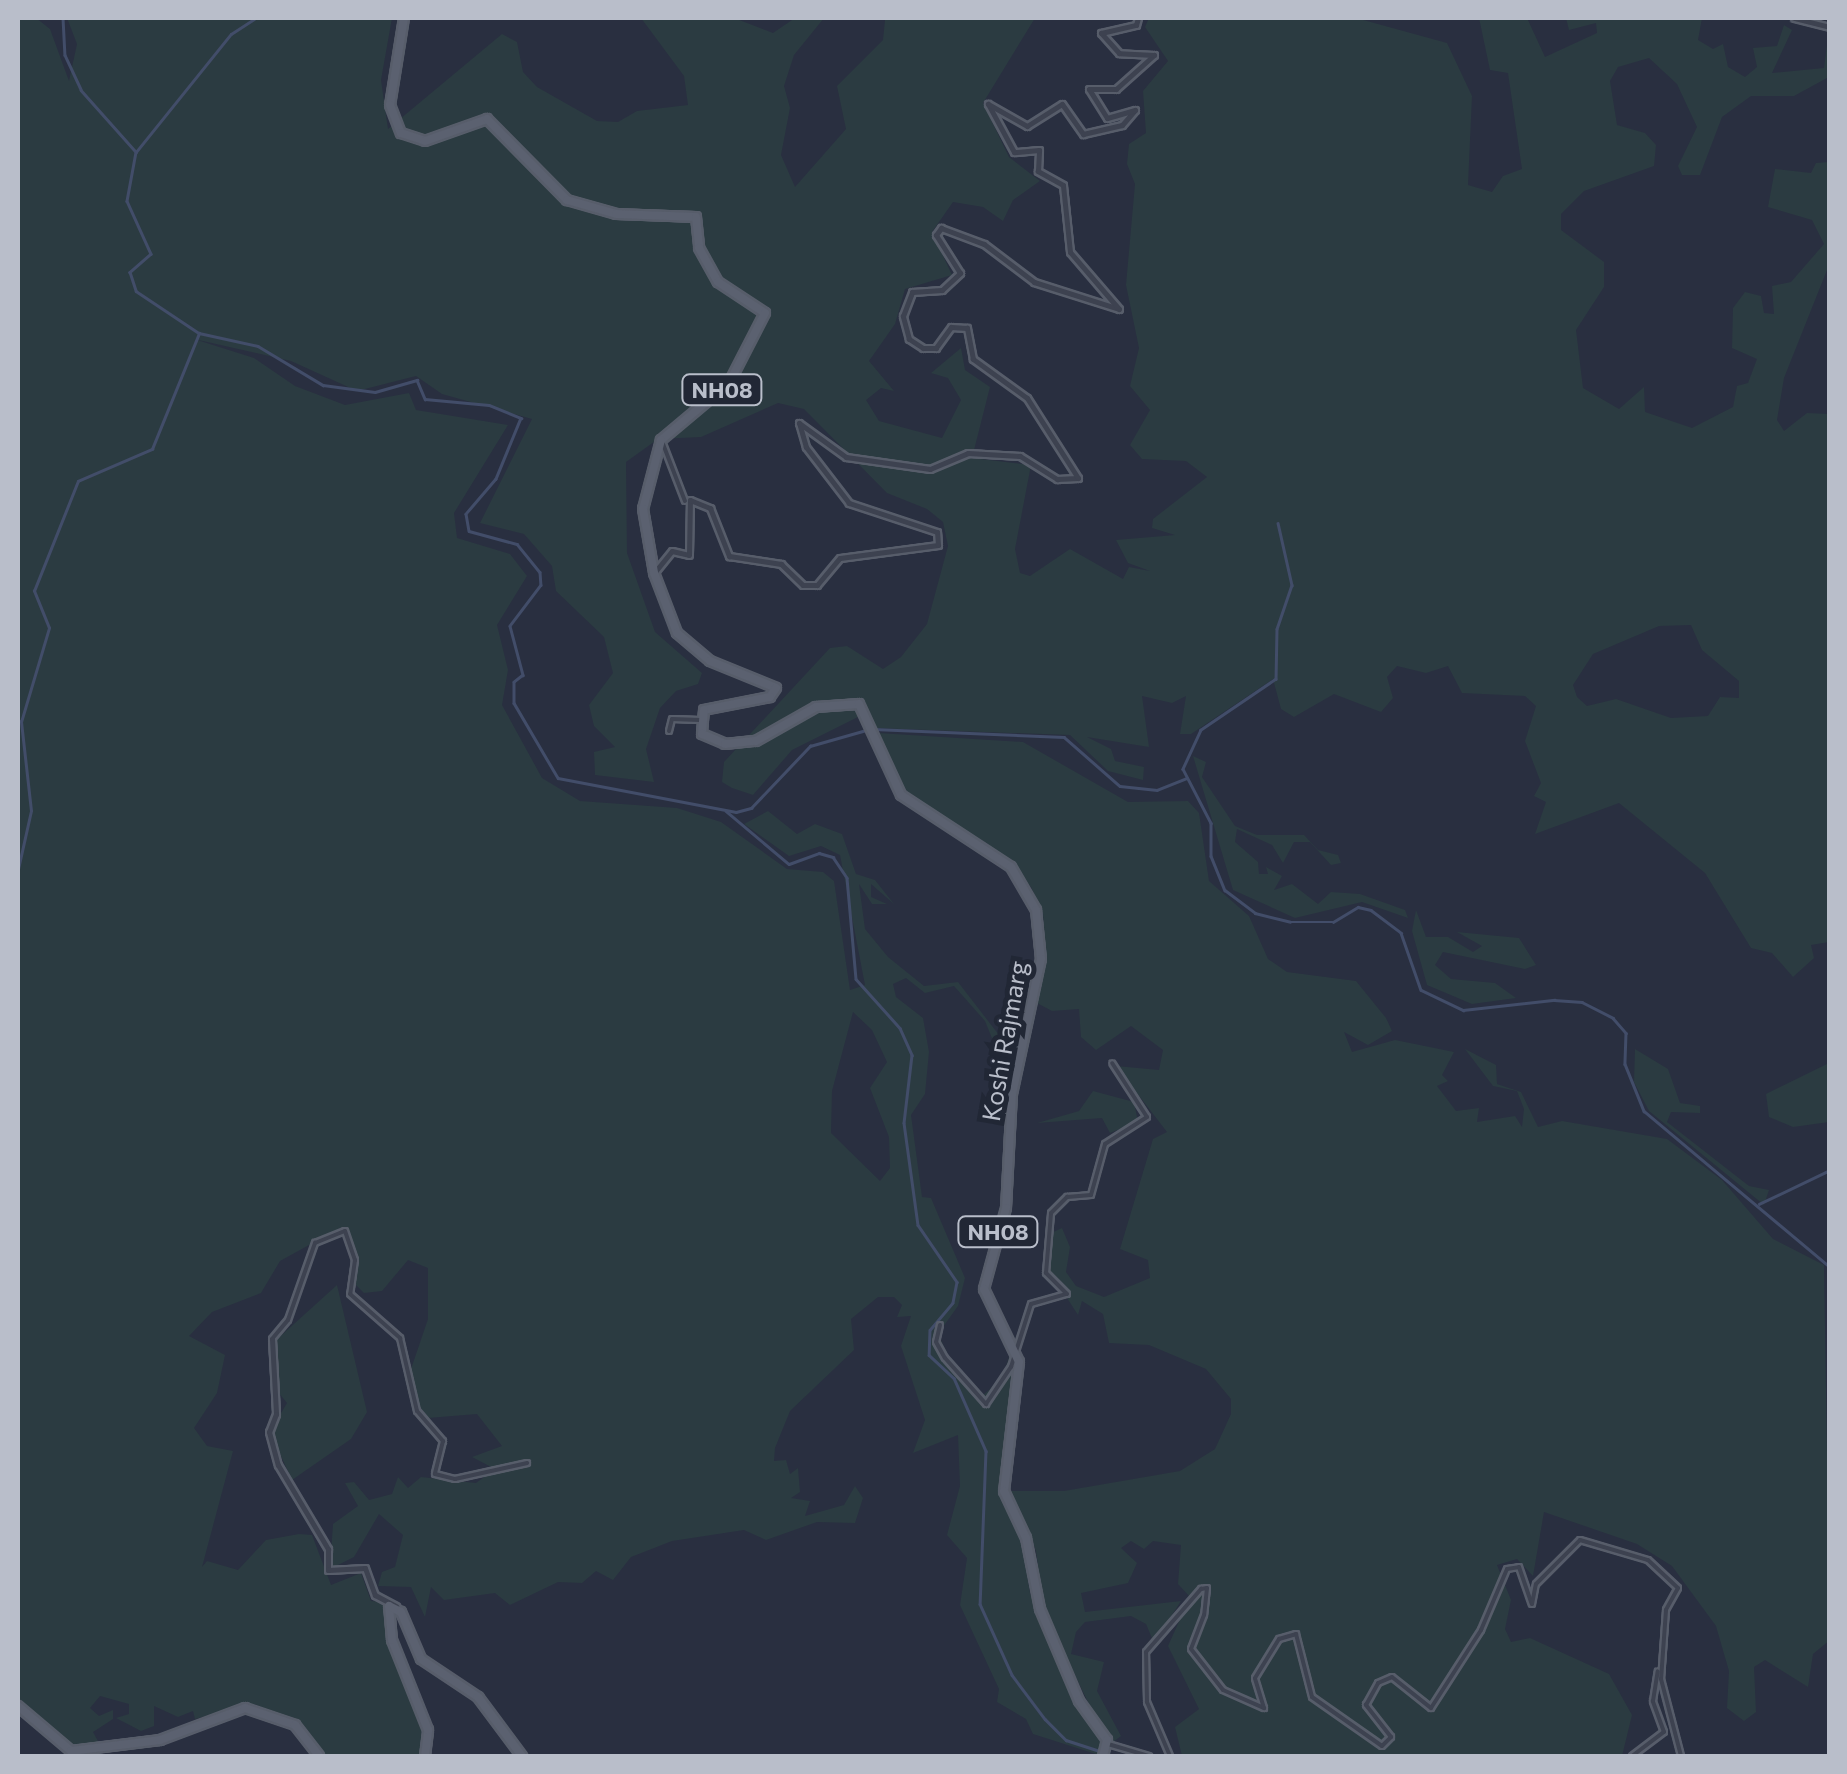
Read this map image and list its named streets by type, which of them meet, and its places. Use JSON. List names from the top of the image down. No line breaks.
{"streets":{"main road":["NH08","Koshi Rajmarg"]}}
